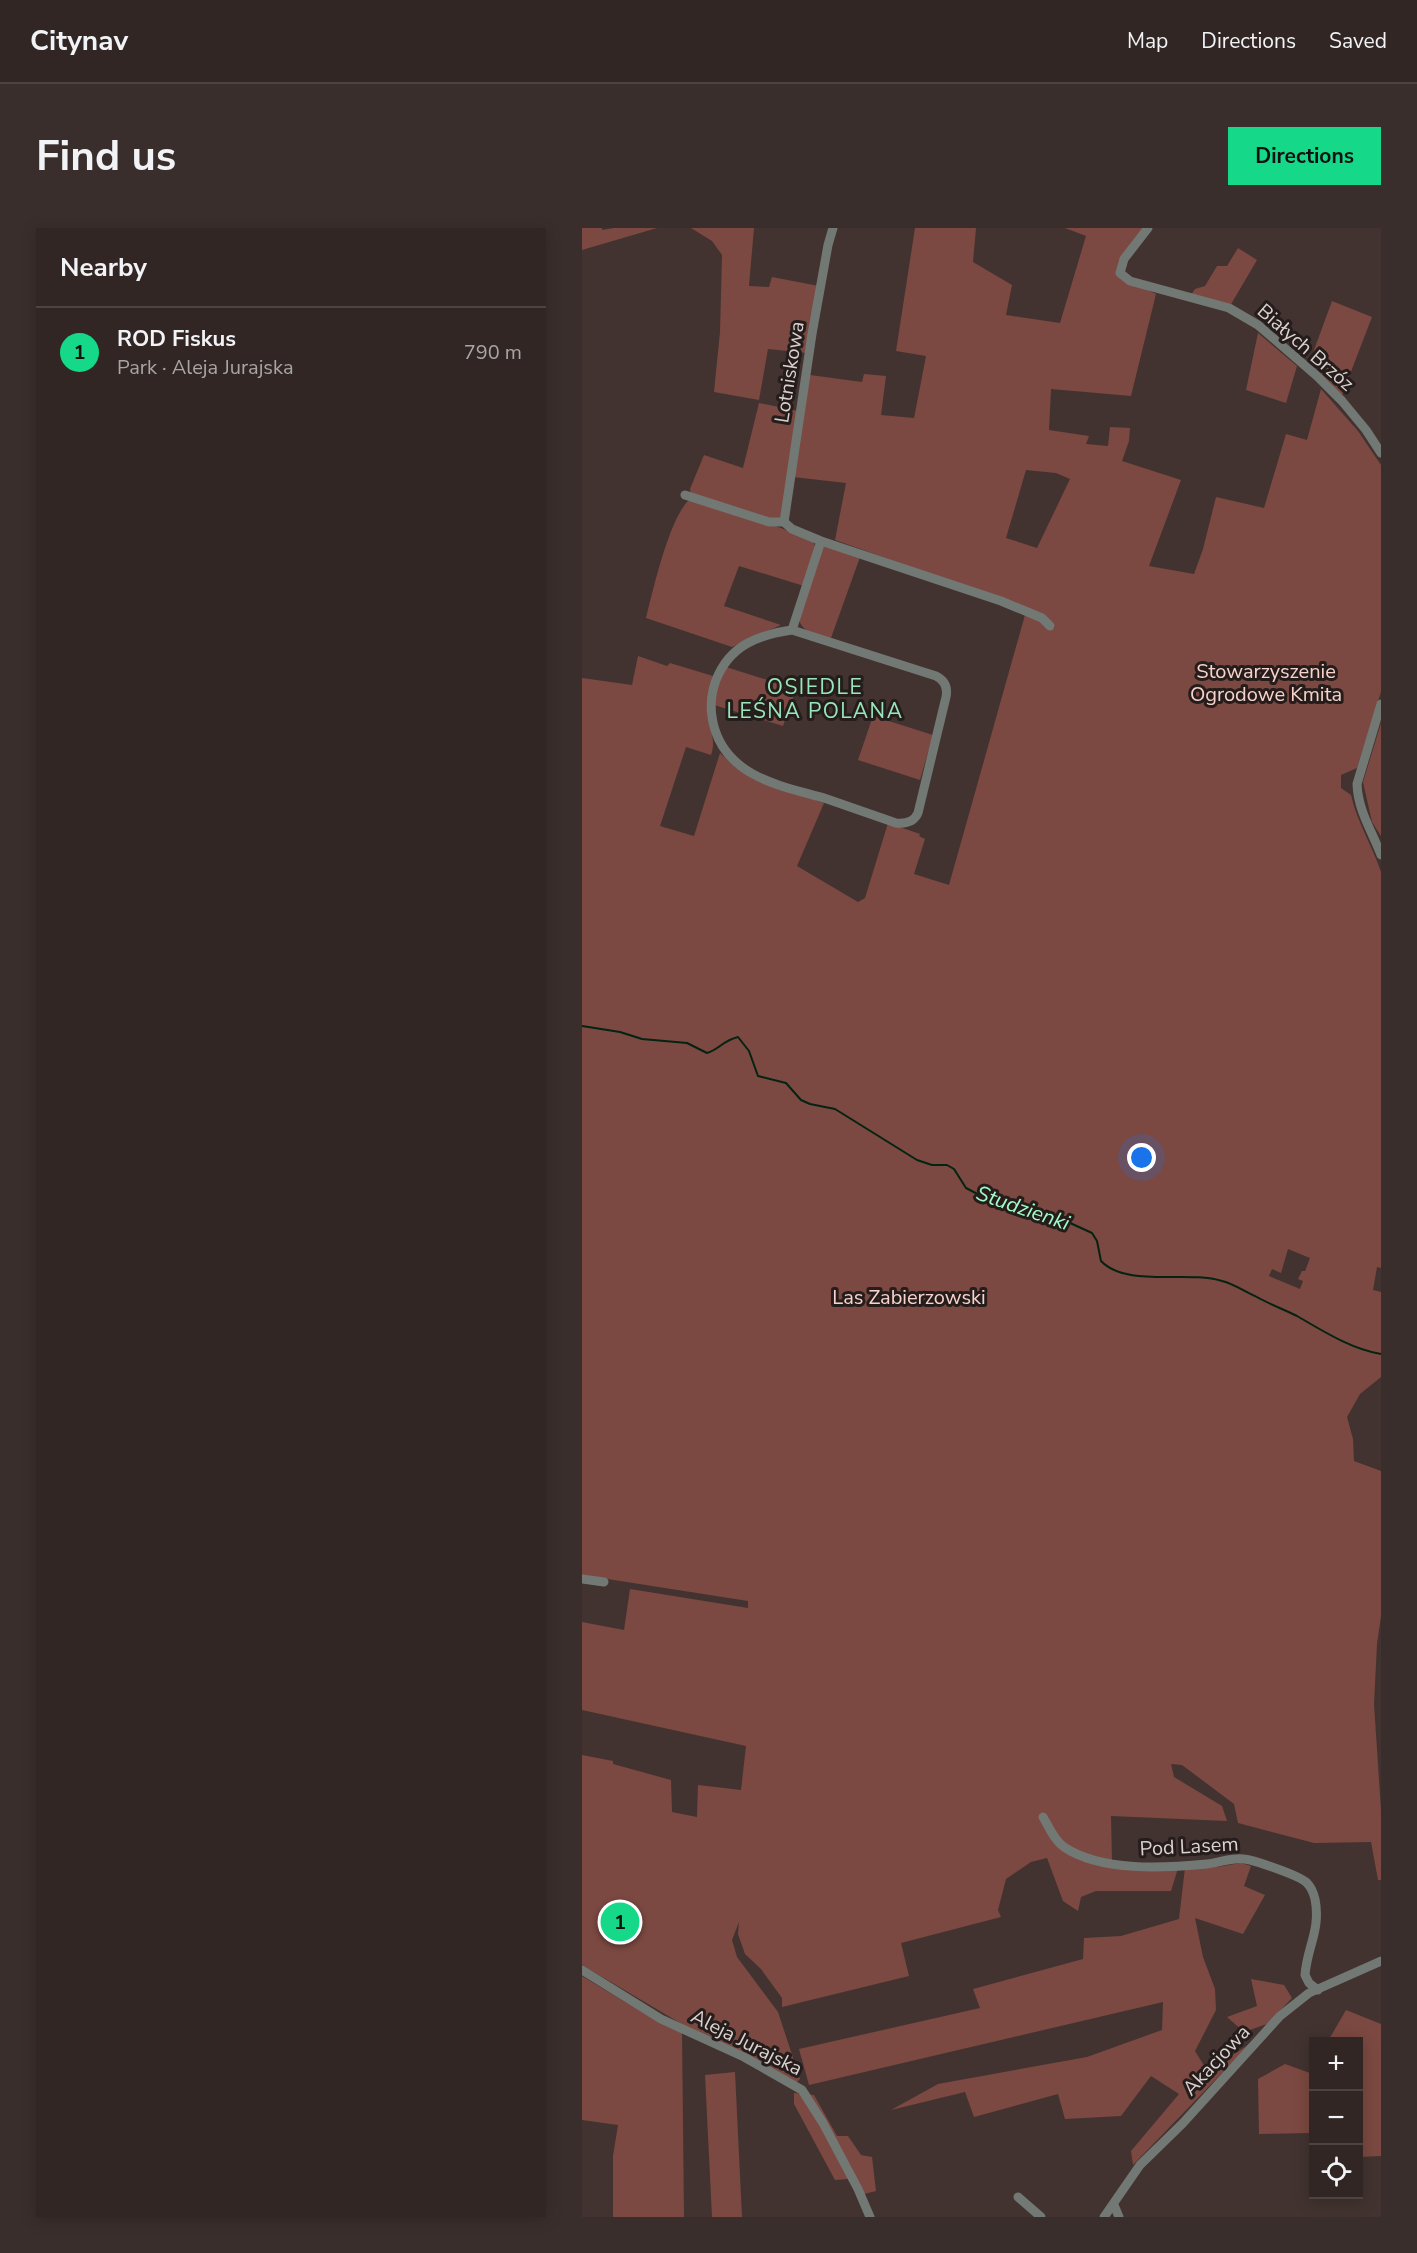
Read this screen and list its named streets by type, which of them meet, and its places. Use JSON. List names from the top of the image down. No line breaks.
{"streets":{"street":["Białych Brzóz","Lotniskowa","Pod Lasem","Aleja Jurajska","Akacjowa"]},"crossings":[["Pod Lasem","Akacjowa"]],"districts":["OSIEDLE LEŚNA POLANA"],"water":["Studzienki"],"parks":["Stowarzyszenie Ogrodowe Kmita","Las Zabierzowski"],"page":{"header":"Citynav","nav":["Map","Directions","Saved"],"buttons":"Directions","title":"Find us","heading":"Nearby","list":[{"mark":"1","name":"ROD Fiskus","note":"Park · Aleja Jurajska","value":"790 m"}],"pins":"1","map_buttons":["+","−"]}}
